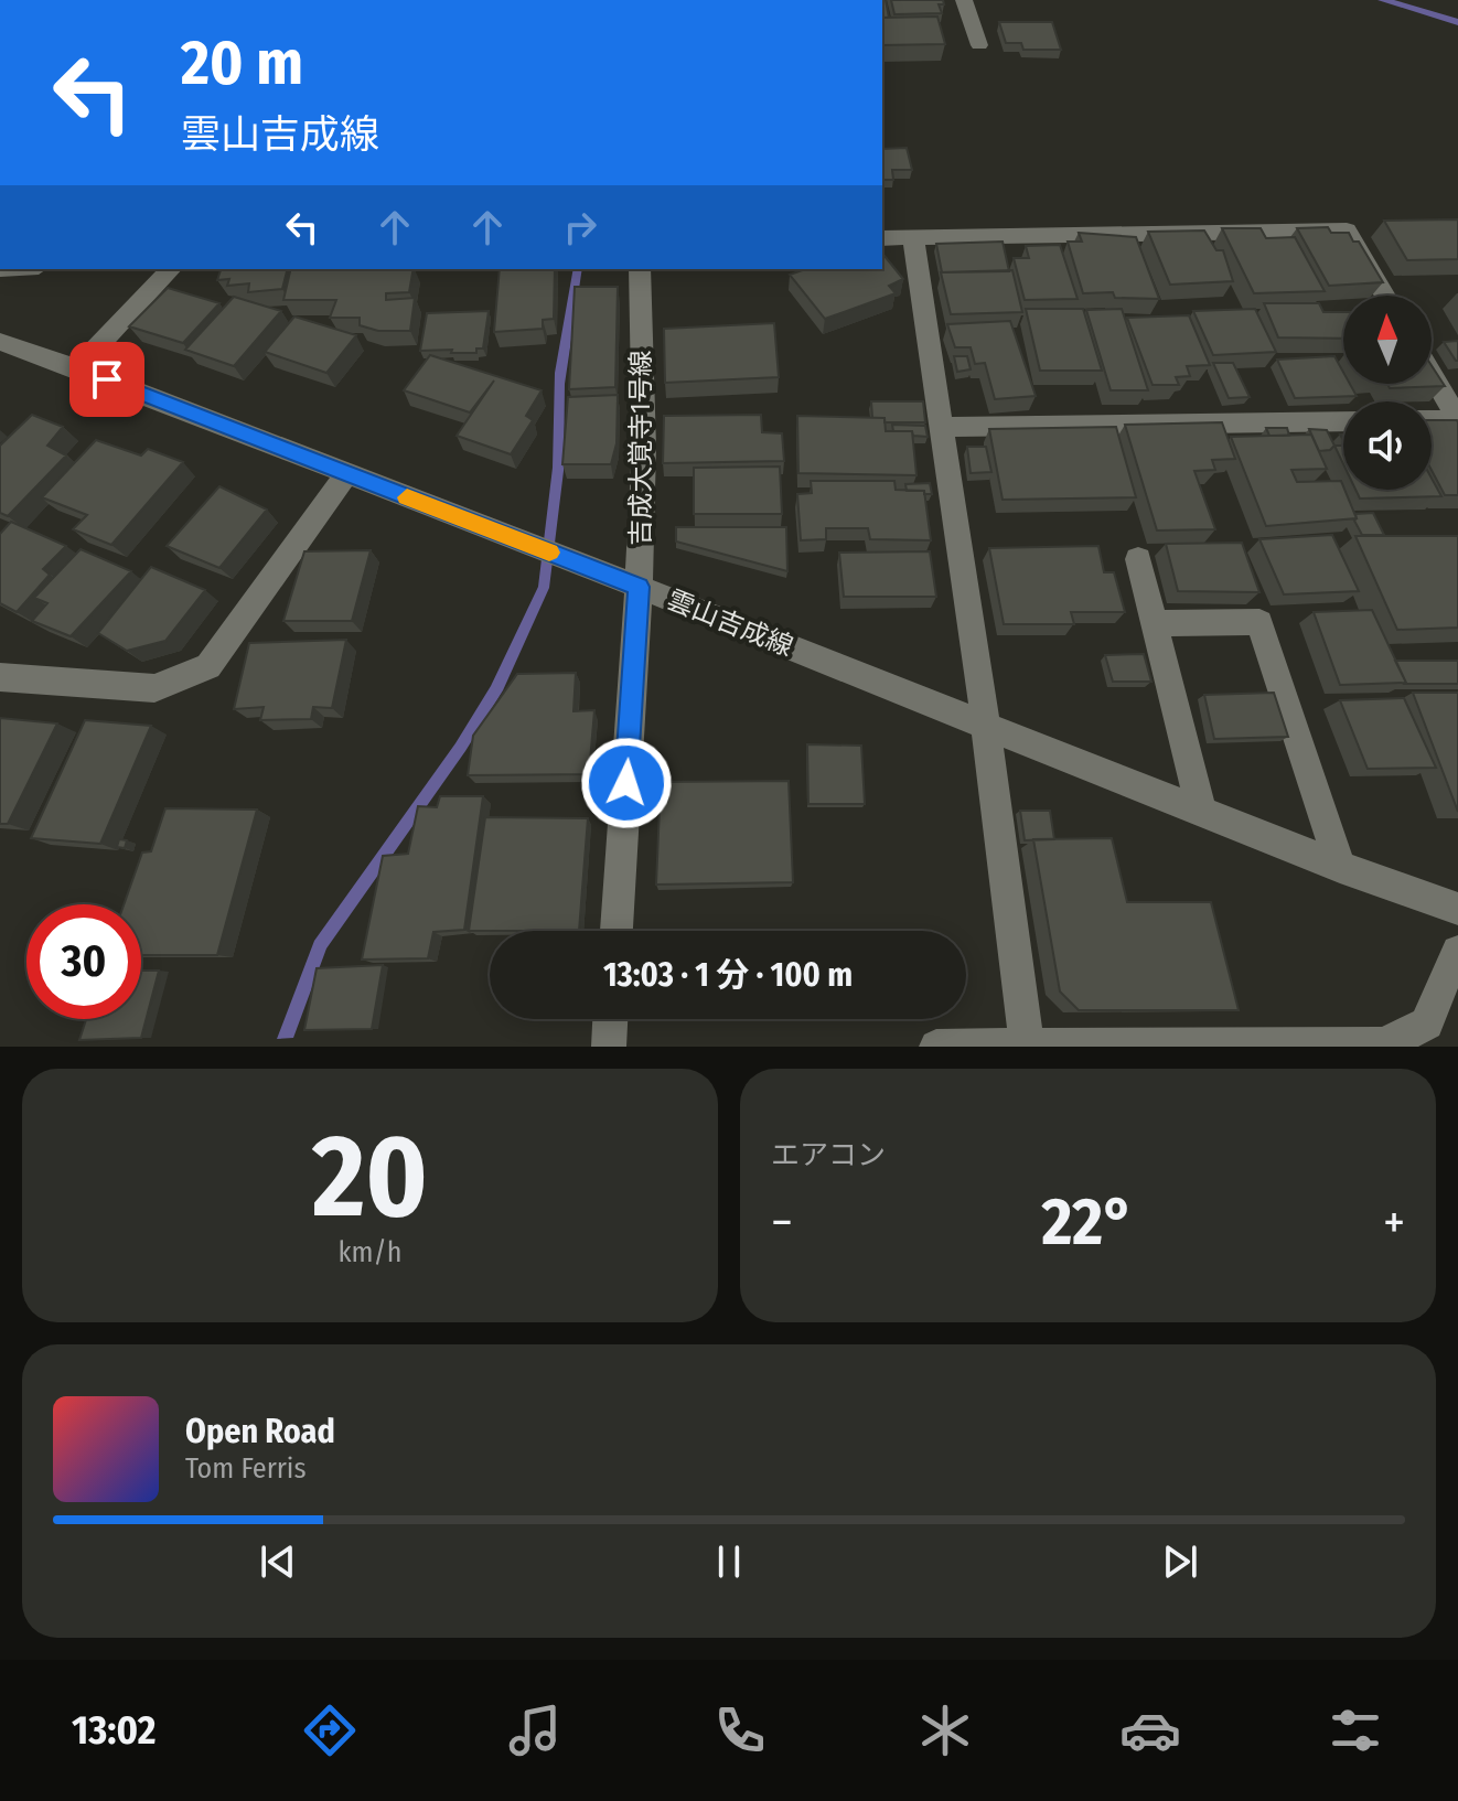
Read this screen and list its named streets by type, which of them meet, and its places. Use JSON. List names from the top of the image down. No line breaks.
{"streets":{"street":["吉成大覚寺1号線","雲山吉成線"]},"crossings":[["吉成大覚寺1号線","雲山吉成線"]],"north":"top","page":{"turn":["20 m","雲山吉成線"],"limit":"30","trip":"13:03 · 1 分 · 100 m","tile":[["20","km/h"],"エアコン"],"heat":["−","22°","+"],"song":["Open Road","Tom Ferris"],"tabs":"13:02"}}
